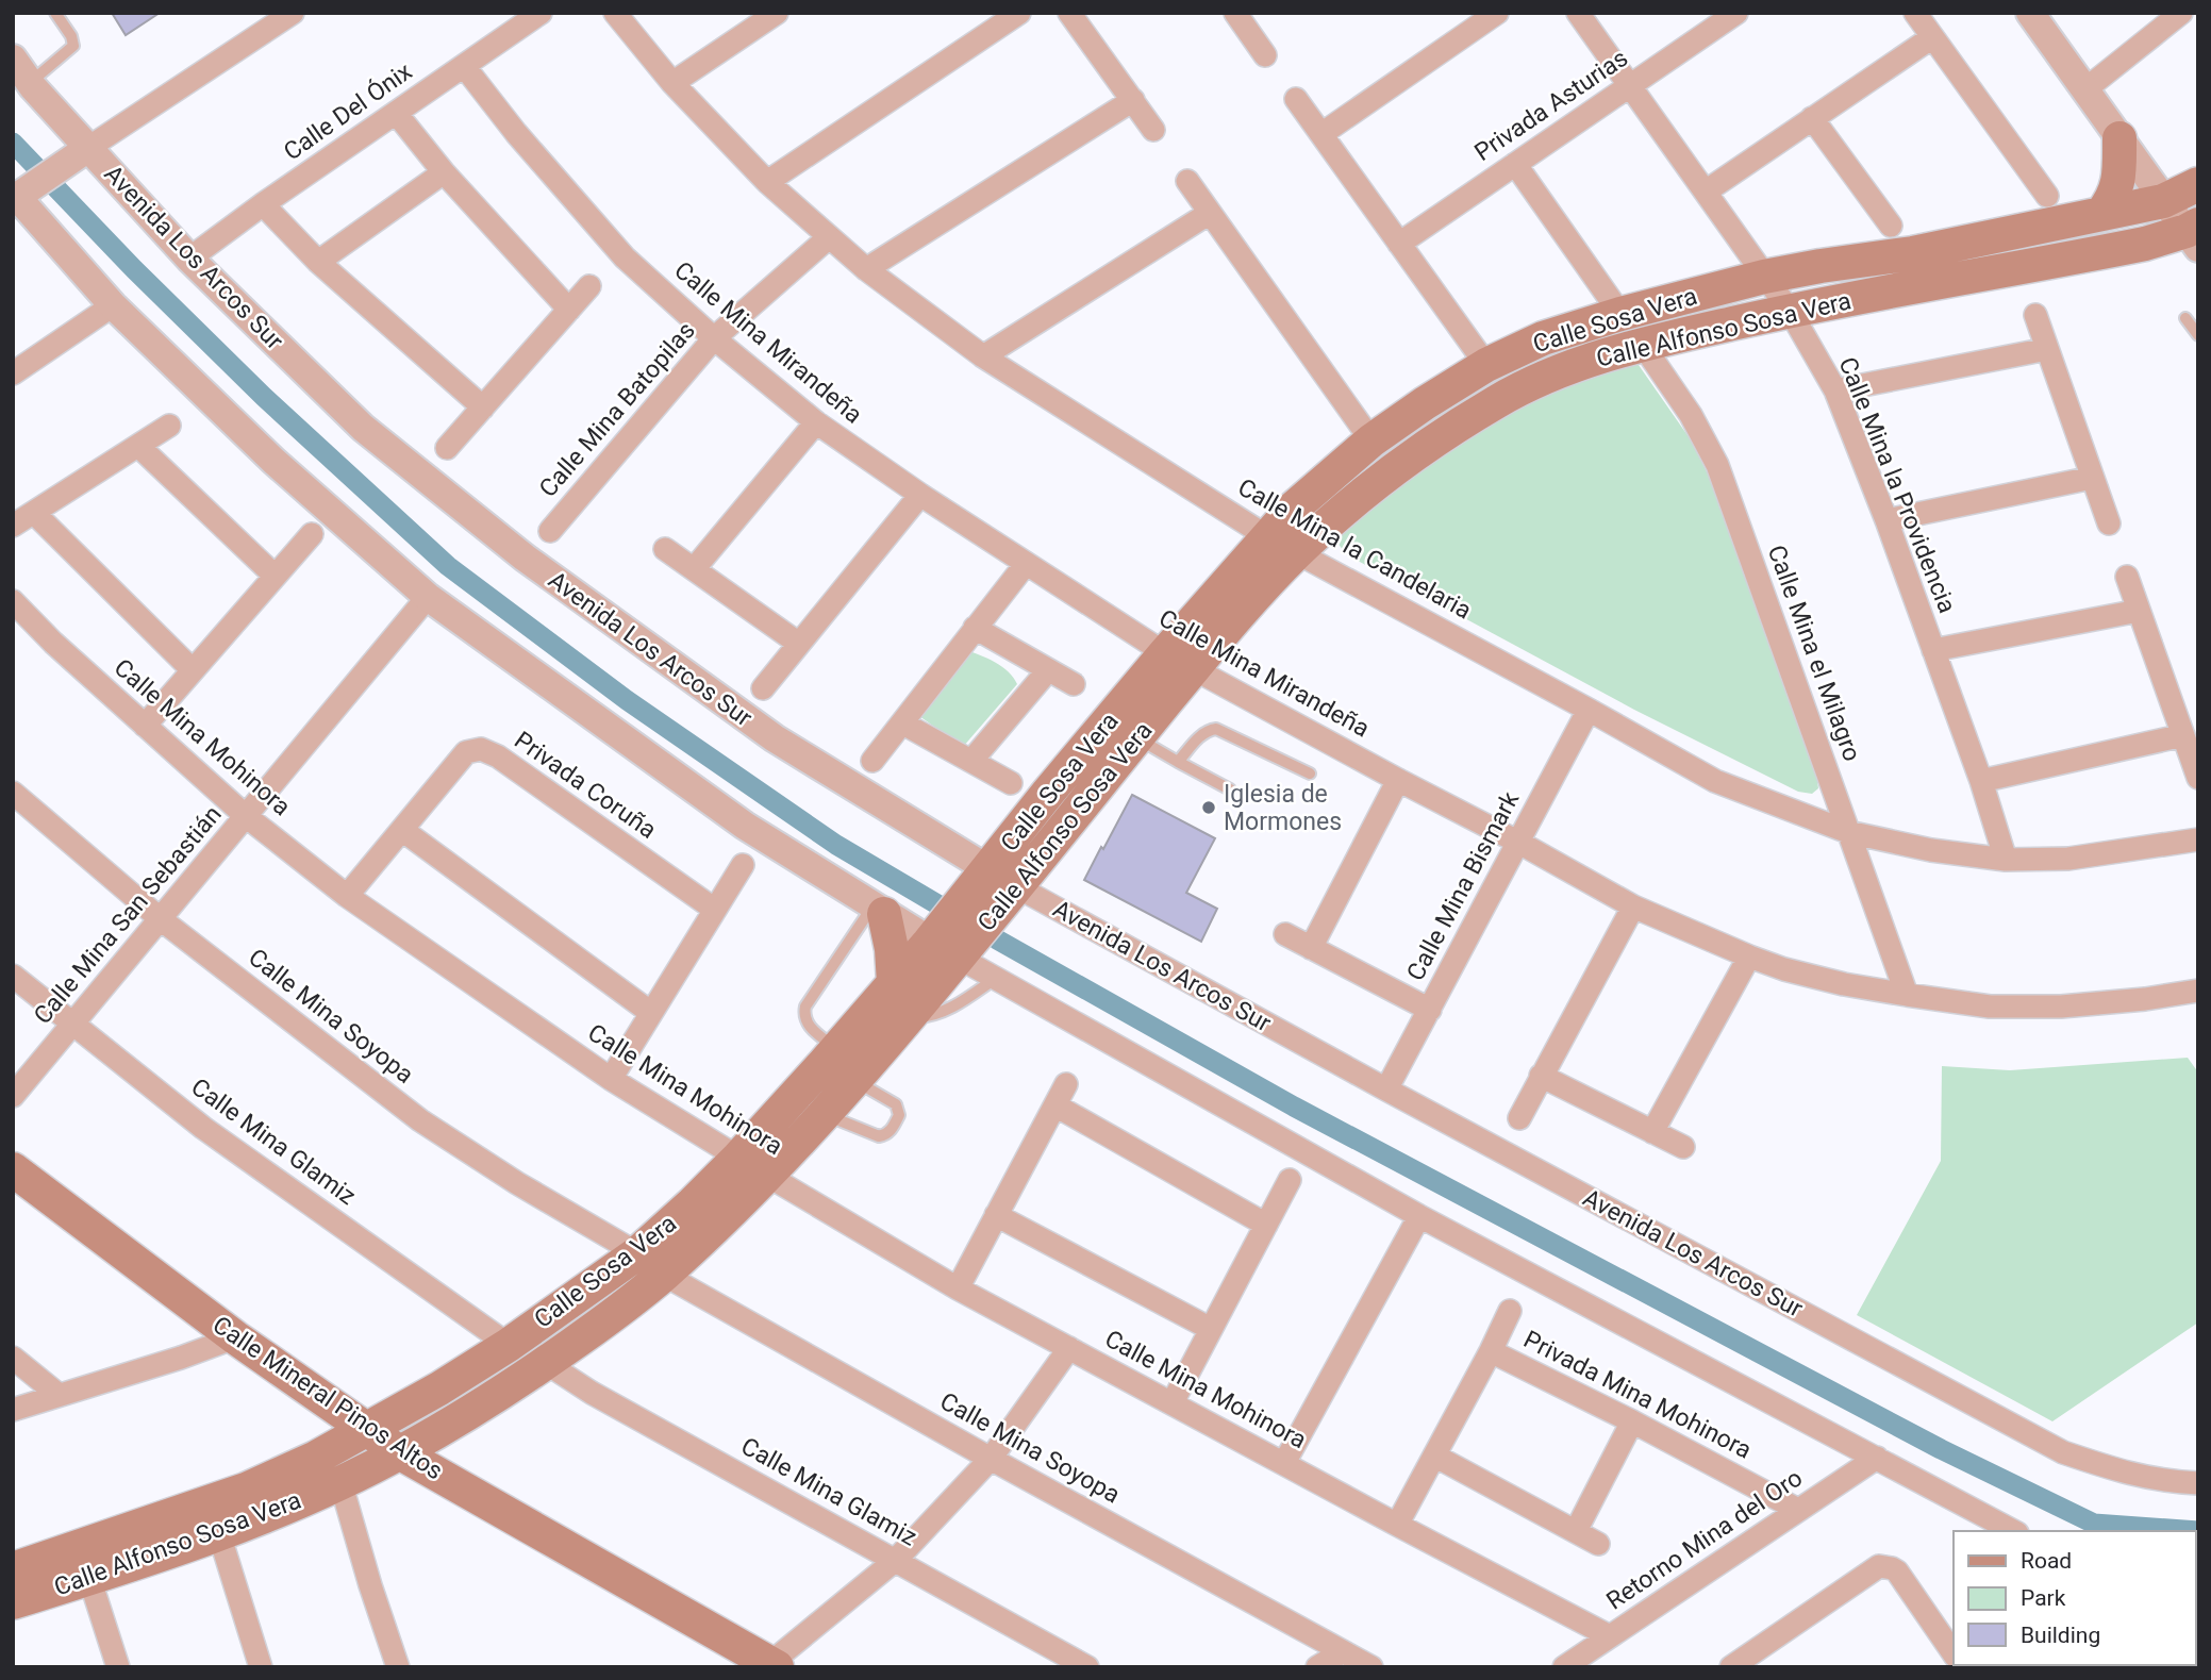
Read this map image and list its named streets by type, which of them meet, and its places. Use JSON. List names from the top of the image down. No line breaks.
{"streets":{"main road":["Calle Sosa Vera","Calle Alfonso Sosa Vera","Calle Mineral Pinos Altos"],"street":["Privada Asturias","Calle Del Ónix","Avenida Los Arcos Sur","Calle Mina Mirandeña","Calle Mina Batopilas","Calle Mina la Providencia","Calle Mina la Candelaria","Calle Mina el Milagro","Calle Mina Mohinora","Privada Coruña","Calle Mina Bismark","Calle Mina San Sebastián","Calle Mina Soyopa","Calle Mina Glamiz","Privada Mina Mohinora","Retorno Mina del Oro"]},"crossings":[["Privada Asturias","Calle Mina la Providencia"],["Calle Del Ónix","Avenida Los Arcos Sur"],["Calle Del Ónix","Calle Mina Mirandeña"],["Avenida Los Arcos Sur","Calle Sosa Vera"],["Avenida Los Arcos Sur","Calle Alfonso Sosa Vera"],["Avenida Los Arcos Sur","Calle Mina Bismark"],["Calle Sosa Vera","Calle Alfonso Sosa Vera"],["Calle Sosa Vera","Calle Mina Mirandeña"],["Calle Sosa Vera","Calle Mina la Providencia"],["Calle Sosa Vera","Calle Mina la Candelaria"],["Calle Sosa Vera","Calle Mina Mohinora"],["Calle Sosa Vera","Calle Mina Soyopa"],["Calle Sosa Vera","Calle Mina Glamiz"],["Calle Sosa Vera","Calle Mineral Pinos Altos"],["Calle Alfonso Sosa Vera","Calle Mina Mirandeña"],["Calle Alfonso Sosa Vera","Calle Mina la Providencia"],["Calle Alfonso Sosa Vera","Calle Mina la Candelaria"],["Calle Alfonso Sosa Vera","Calle Mina el Milagro"],["Calle Alfonso Sosa Vera","Calle Mina Mohinora"],["Calle Alfonso Sosa Vera","Calle Mina Soyopa"],["Calle Alfonso Sosa Vera","Calle Mina Glamiz"],["Calle Alfonso Sosa Vera","Calle Mineral Pinos Altos"],["Calle Mina Mirandeña","Calle Mina Batopilas"],["Calle Mina Mirandeña","Calle Mina el Milagro"],["Calle Mina Mirandeña","Calle Mina Bismark"],["Calle Mina Batopilas","Calle Mina la Candelaria"],["Calle Mina la Providencia","Calle Mina la Candelaria"],["Calle Mina la Candelaria","Calle Mina el Milagro"],["Calle Mina la Candelaria","Calle Mina Bismark"],["Calle Mina Mohinora","Privada Coruña"],["Calle Mina Mohinora","Calle Mina San Sebastián"],["Calle Mina Mohinora","Retorno Mina del Oro"],["Calle Mina San Sebastián","Calle Mina Soyopa"],["Calle Mina San Sebastián","Calle Mina Glamiz"],["Privada Mina Mohinora","Retorno Mina del Oro"]],"places":["Iglesia de Mormones"],"legend":["Road","Park","Building"]}
